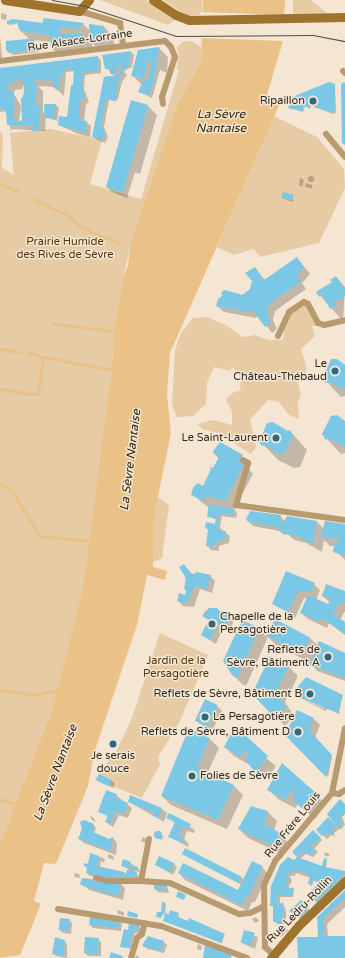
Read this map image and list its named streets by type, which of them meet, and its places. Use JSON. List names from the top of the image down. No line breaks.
{"streets":{"main road":["Rue Ledru-Rollin"],"street":["Rue Alsace-Lorraine","Rue Frère Louis"]},"crossings":[["Rue Frère Louis","Rue Ledru-Rollin"]],"water":["La Sèvre Nantaise"],"parks":["Prairie Humide des Rives de Sèvre","Jardin de la Persagotière"],"places":["Ripaillon","Le Château-Thébaud","Le Saint-Laurent","Chapelle de la Persagotière","Reflets de Sèvre, Bâtiment A","Reflets de Sèvre, Bâtiment B","La Persagotière","Reflets de Sèvre, Bâtiment D","Je serais douce","Folies de Sèvre"]}
